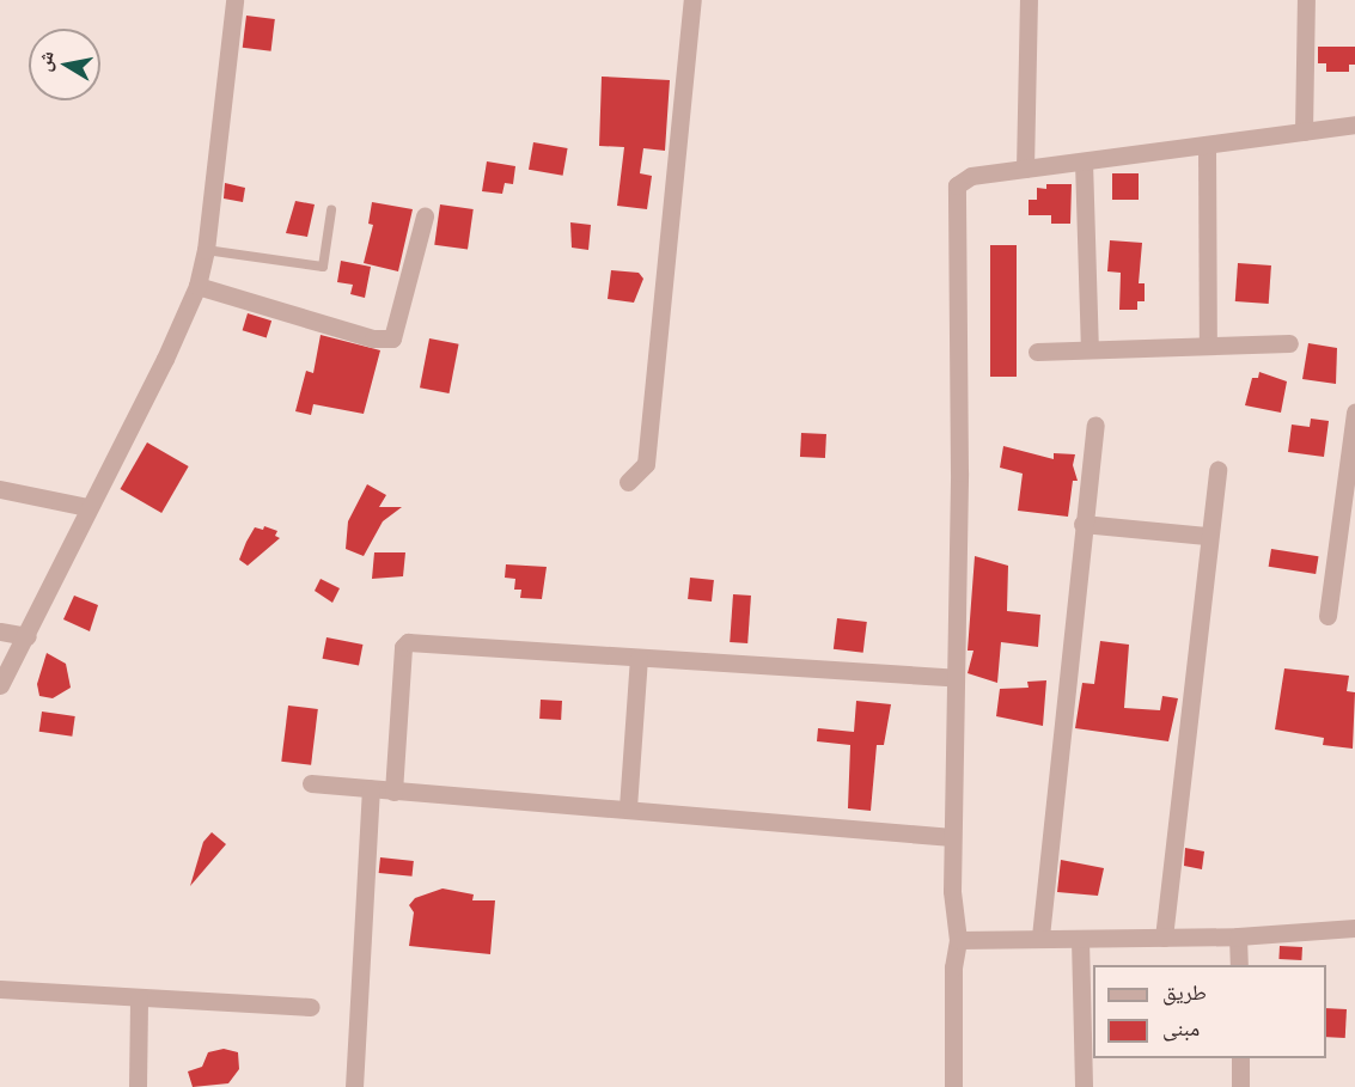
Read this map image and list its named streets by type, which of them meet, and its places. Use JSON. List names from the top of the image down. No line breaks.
{"legend":["طريق","مبنى"],"north":"left"}
